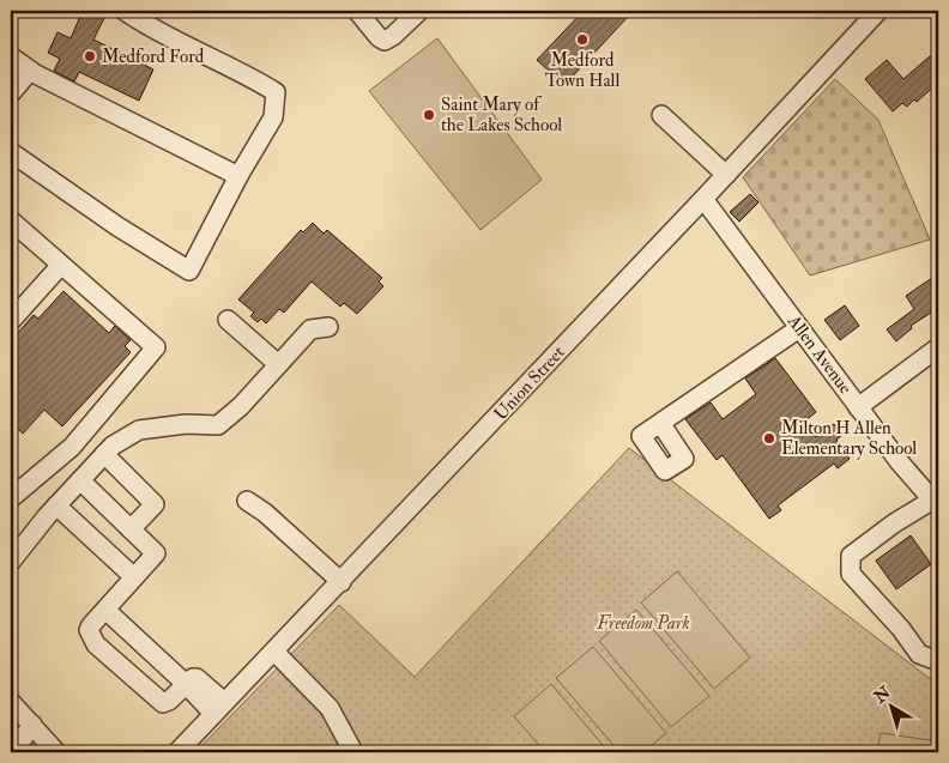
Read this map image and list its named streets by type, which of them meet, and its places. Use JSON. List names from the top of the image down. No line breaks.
{"streets":{"street":["Allen Avenue","Union Street"]},"crossings":[["Allen Avenue","Union Street"]],"parks":["Freedom Park"],"places":["Medford Town Hall","Medford Ford","Saint Mary of the Lakes School","Milton H Allen Elementary School"],"north":"top left"}
